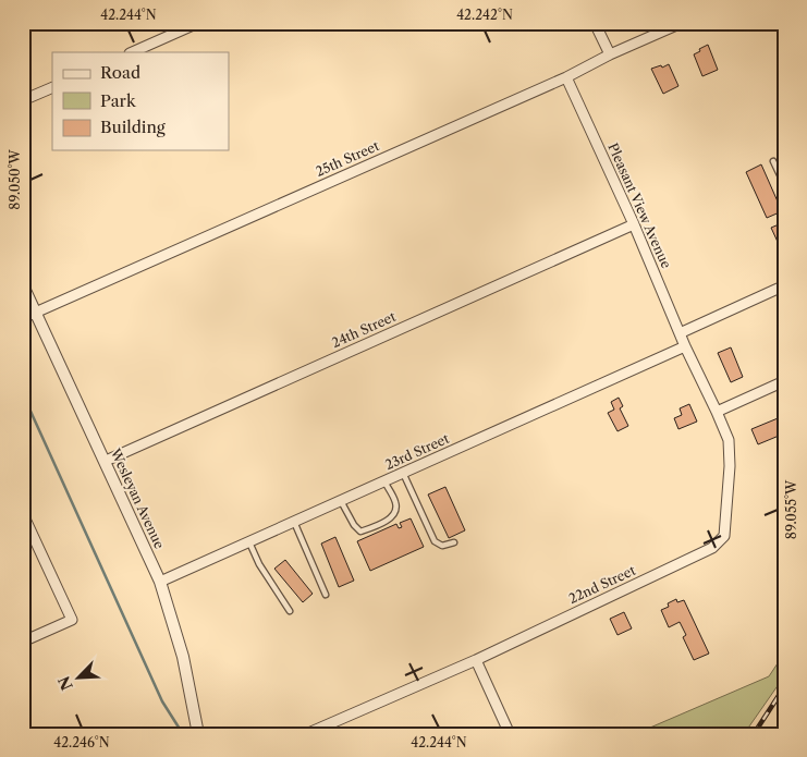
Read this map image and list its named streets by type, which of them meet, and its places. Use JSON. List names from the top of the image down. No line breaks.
{"streets":{"street":["25th Street","Pleasant View Avenue","24th Street","23rd Street","Wesleyan Avenue","22nd Street"]},"crossings":[["25th Street","Pleasant View Avenue"],["25th Street","Wesleyan Avenue"],["Pleasant View Avenue","24th Street"],["Pleasant View Avenue","23rd Street"],["Pleasant View Avenue","22nd Street"],["24th Street","Wesleyan Avenue"],["23rd Street","Wesleyan Avenue"],["23rd Street","22nd Street"]],"legend":["Road","Park","Building"],"north":"bottom left","coordinates":["42.244°N","42.242°N","89.050°W","89.055°W","42.246°N"]}
